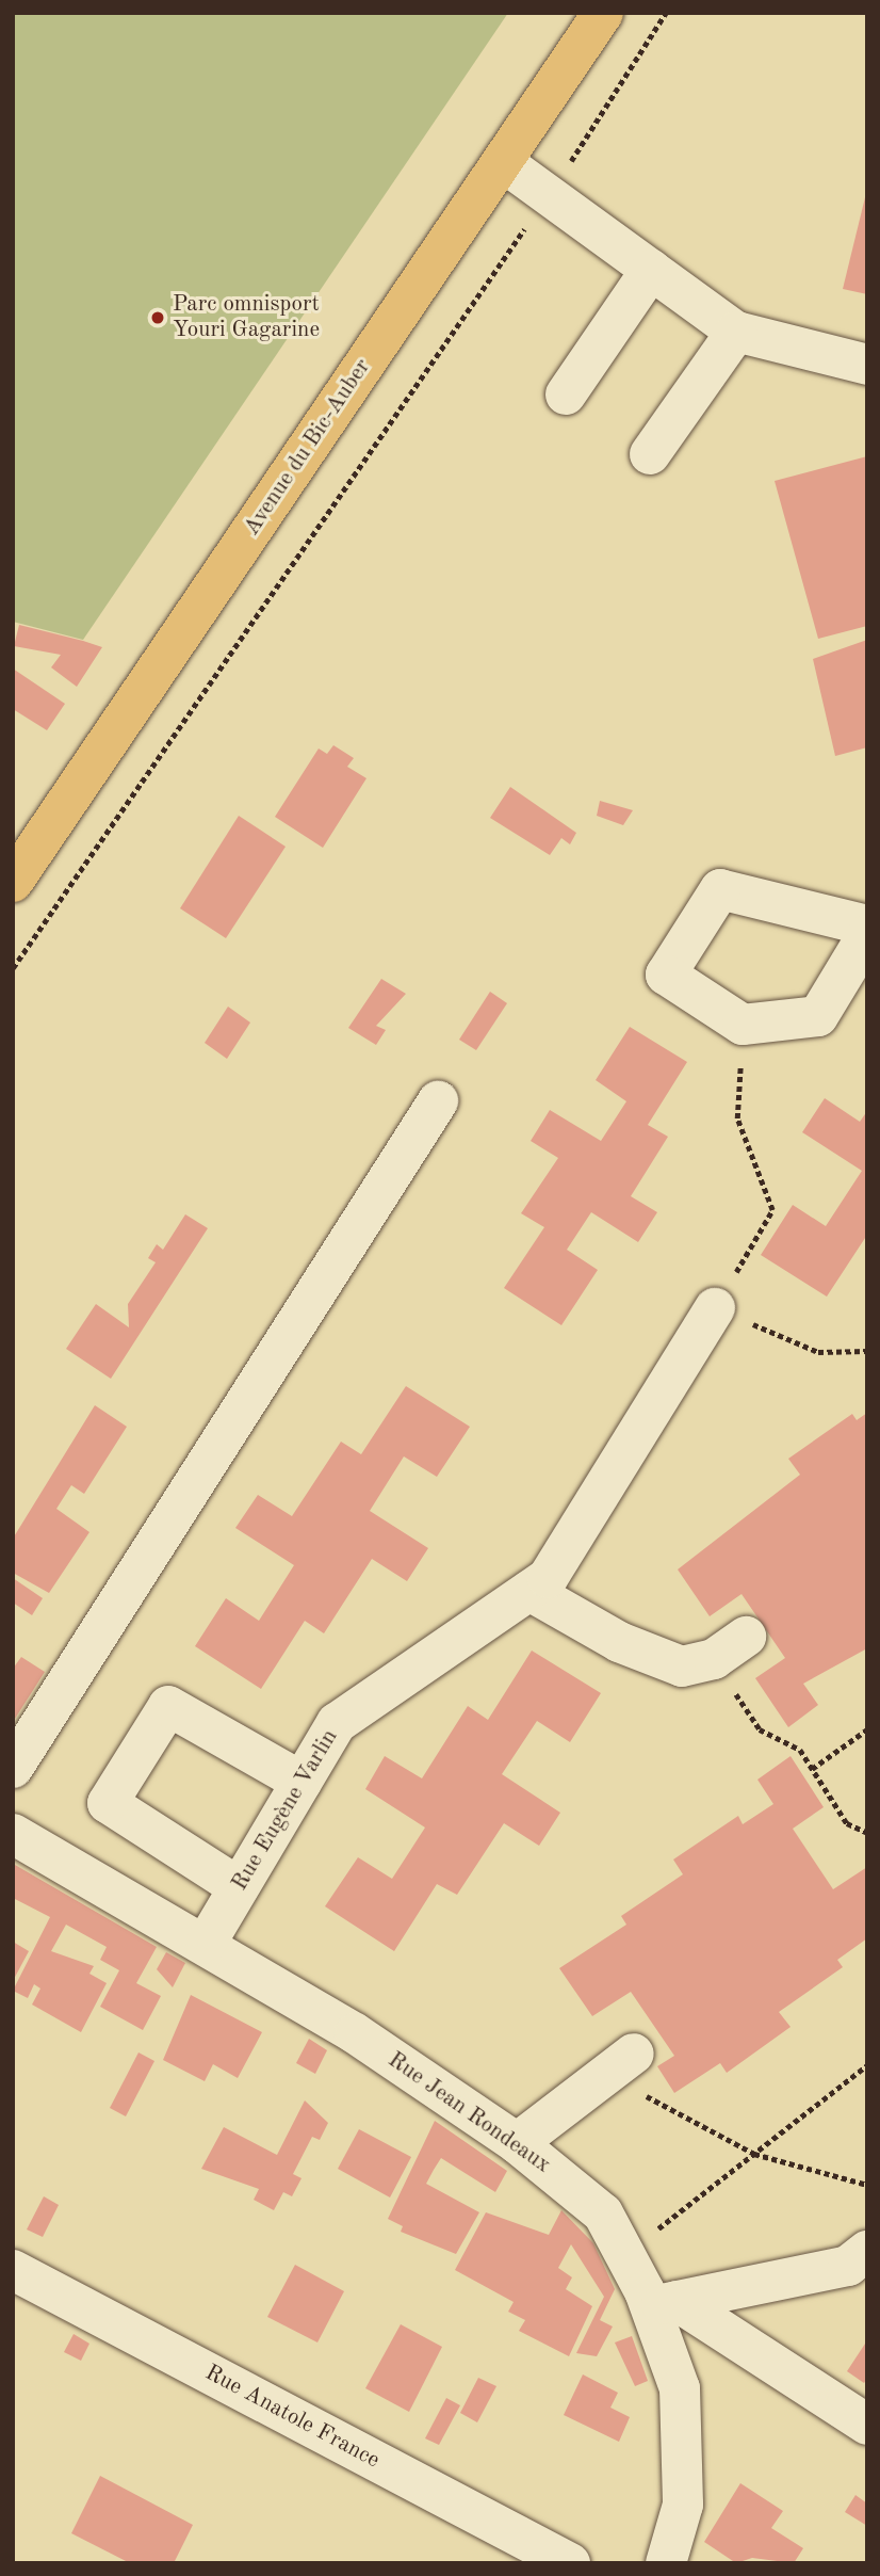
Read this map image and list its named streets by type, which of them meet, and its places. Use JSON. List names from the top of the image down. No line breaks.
{"streets":{"main road":["Avenue du Bic-Auber"],"street":["Rue Eugène Varlin","Rue Jean Rondeaux","Rue Anatole France"]},"crossings":[["Rue Eugène Varlin","Rue Jean Rondeaux"]],"places":["Parc omnisport Youri Gagarine"]}
